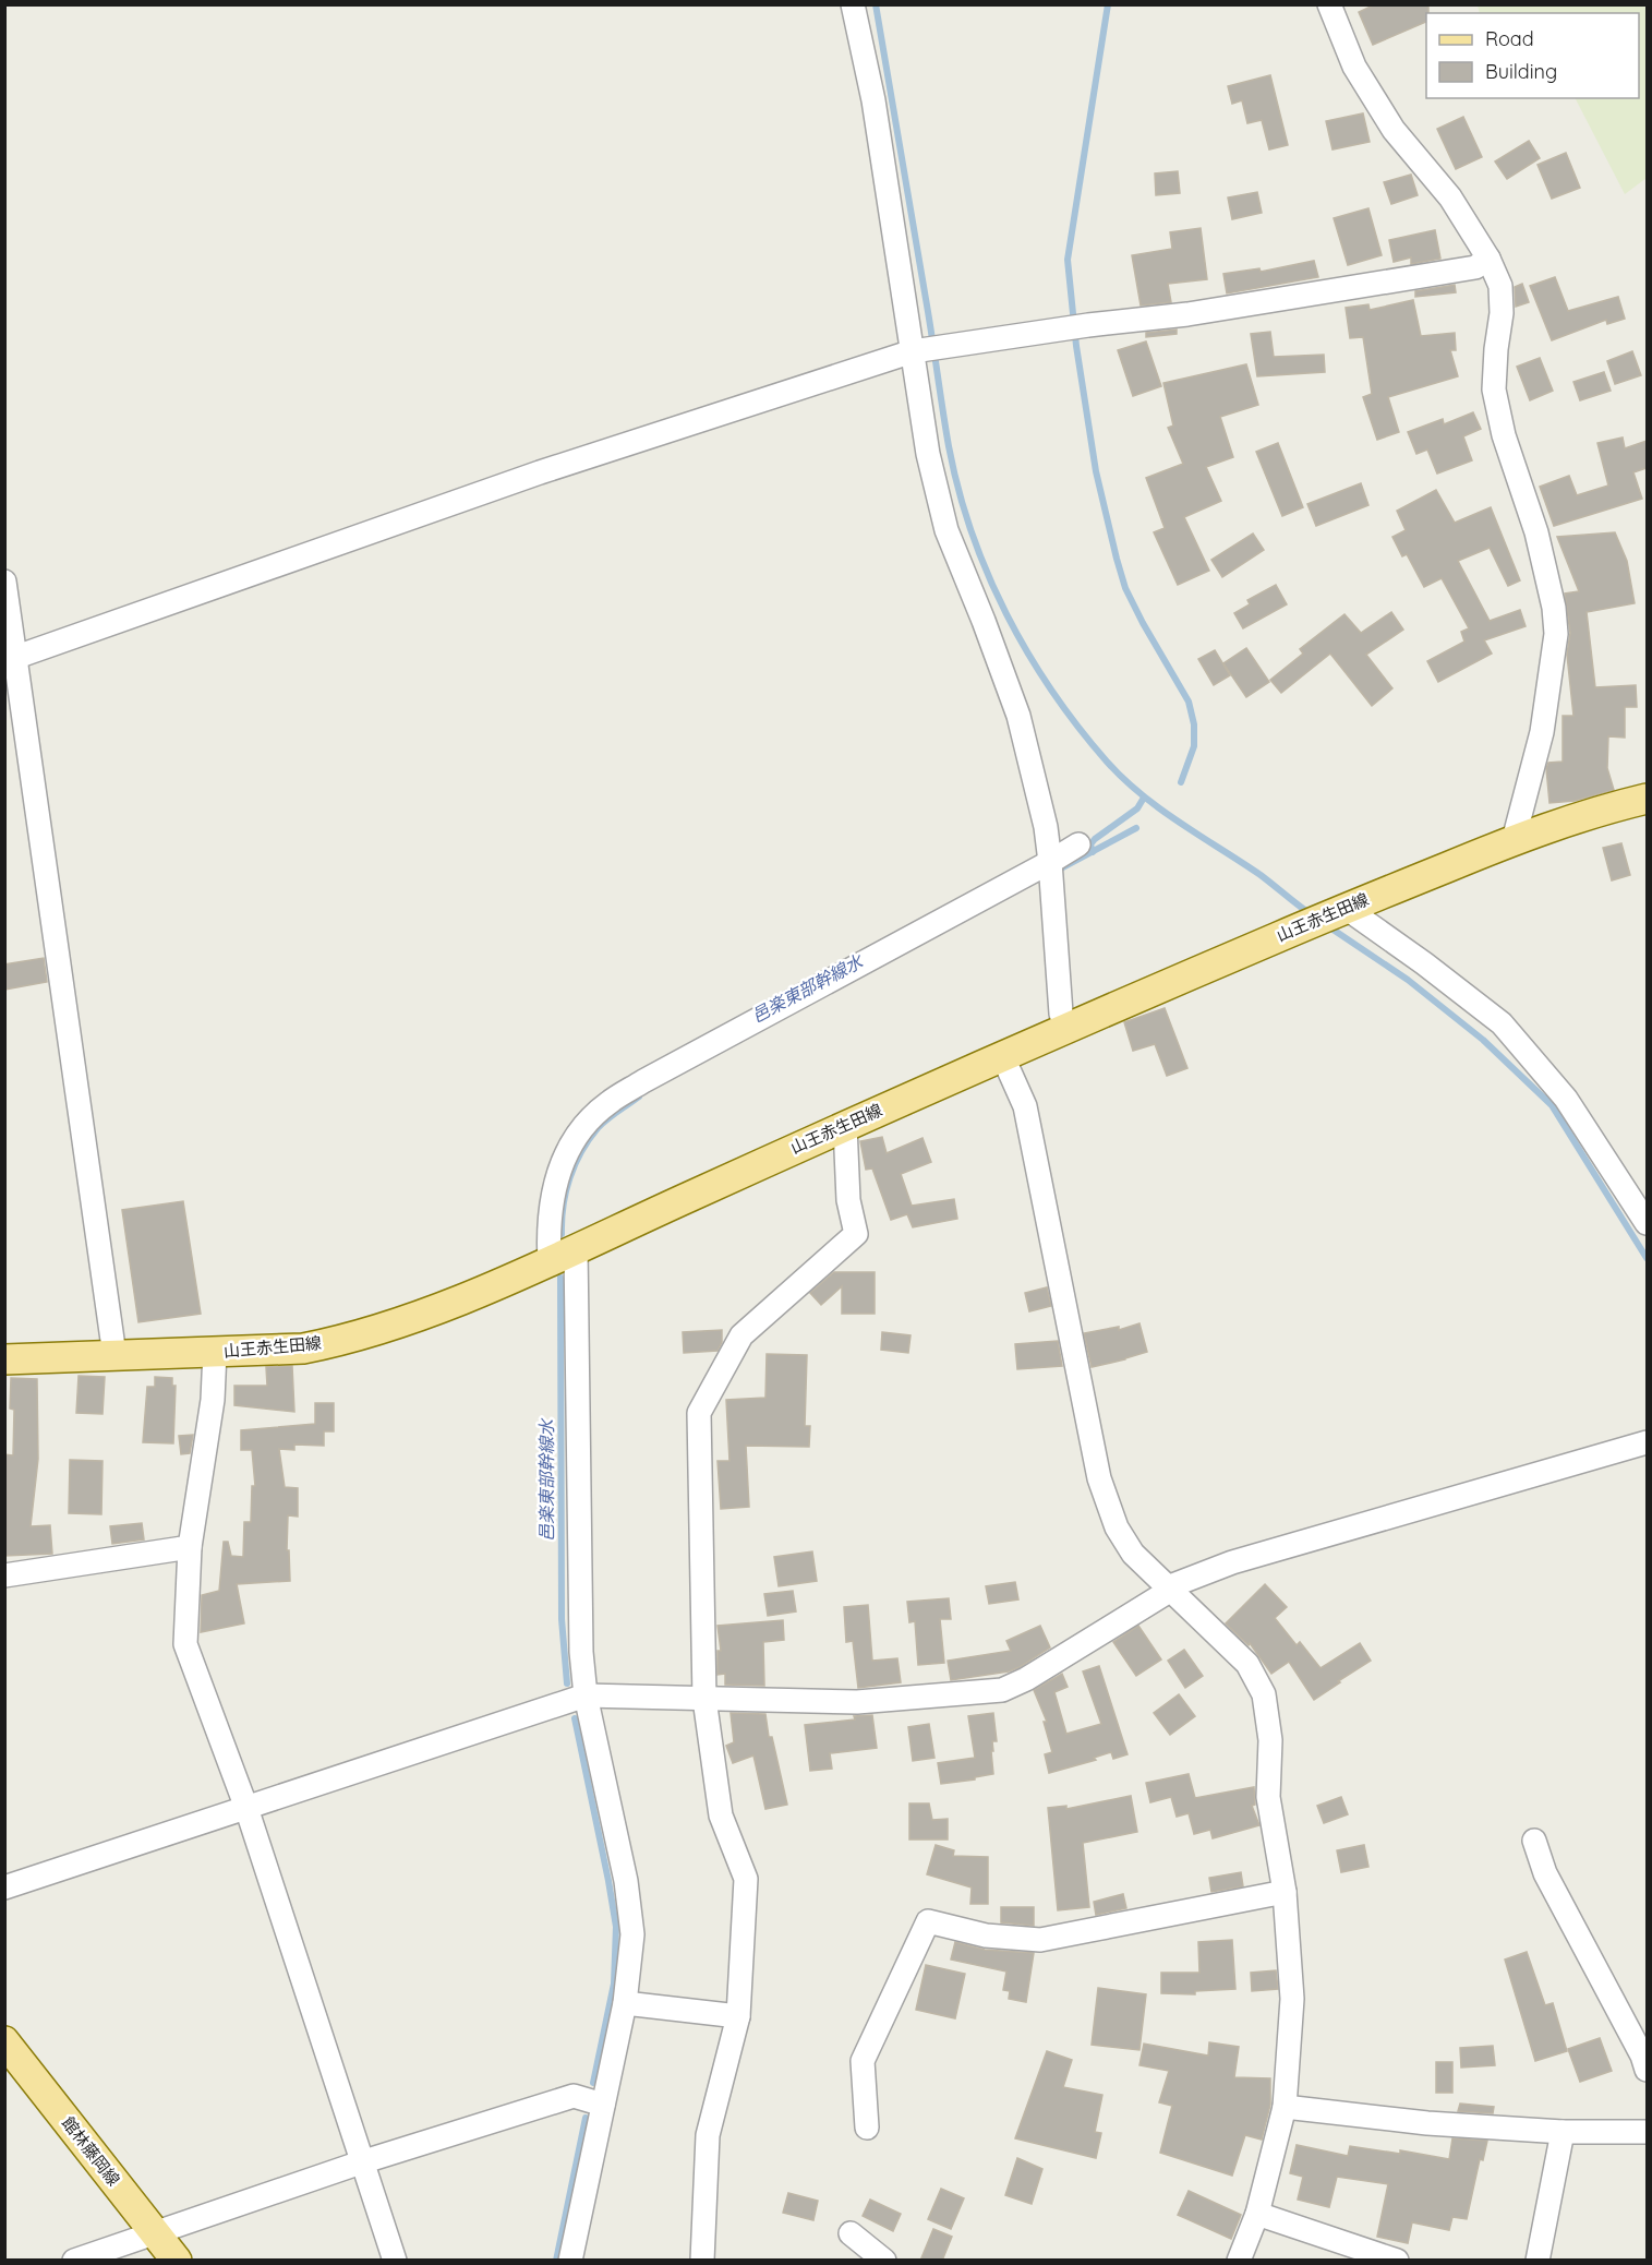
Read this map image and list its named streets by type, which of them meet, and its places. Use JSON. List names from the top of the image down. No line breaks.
{"streets":{"main road":["山王赤生田線","館林藤岡線"]},"water":["邑楽東部幹線水"],"legend":["Road","Building"]}
